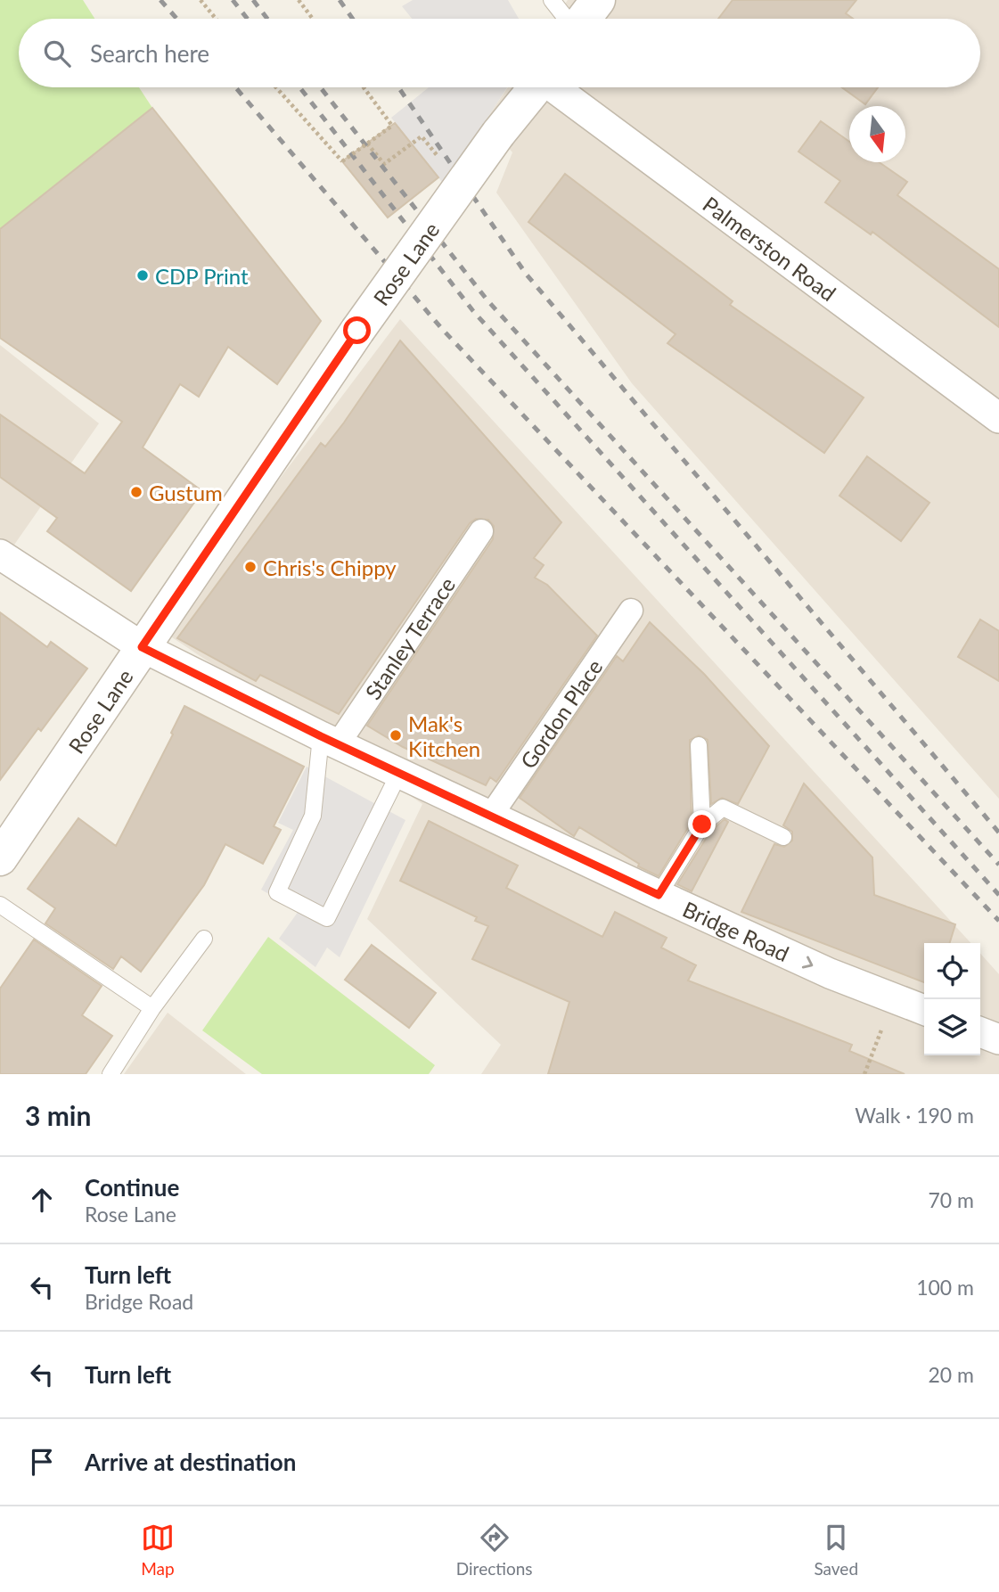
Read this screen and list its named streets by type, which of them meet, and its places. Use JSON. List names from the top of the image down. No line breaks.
{"streets":{"street":["Palmerston Road","Rose Lane","Stanley Terrace","Gordon Place","Bridge Road"]},"crossings":[["Rose Lane","Bridge Road"],["Stanley Terrace","Bridge Road"],["Gordon Place","Bridge Road"]],"places":["CDP Print","Gustum","Chris's Chippy","Mak's Kitchen"],"north":"bottom","page":{"search":"Search here","heading":["3 min","Walk · 190 m"],"list":[["Continue","Rose Lane","70 m"],["Turn left","Bridge Road","100 m"],["Turn left","20 m"],"Arrive at destination"],"nav":["Map","Directions","Saved"]}}
